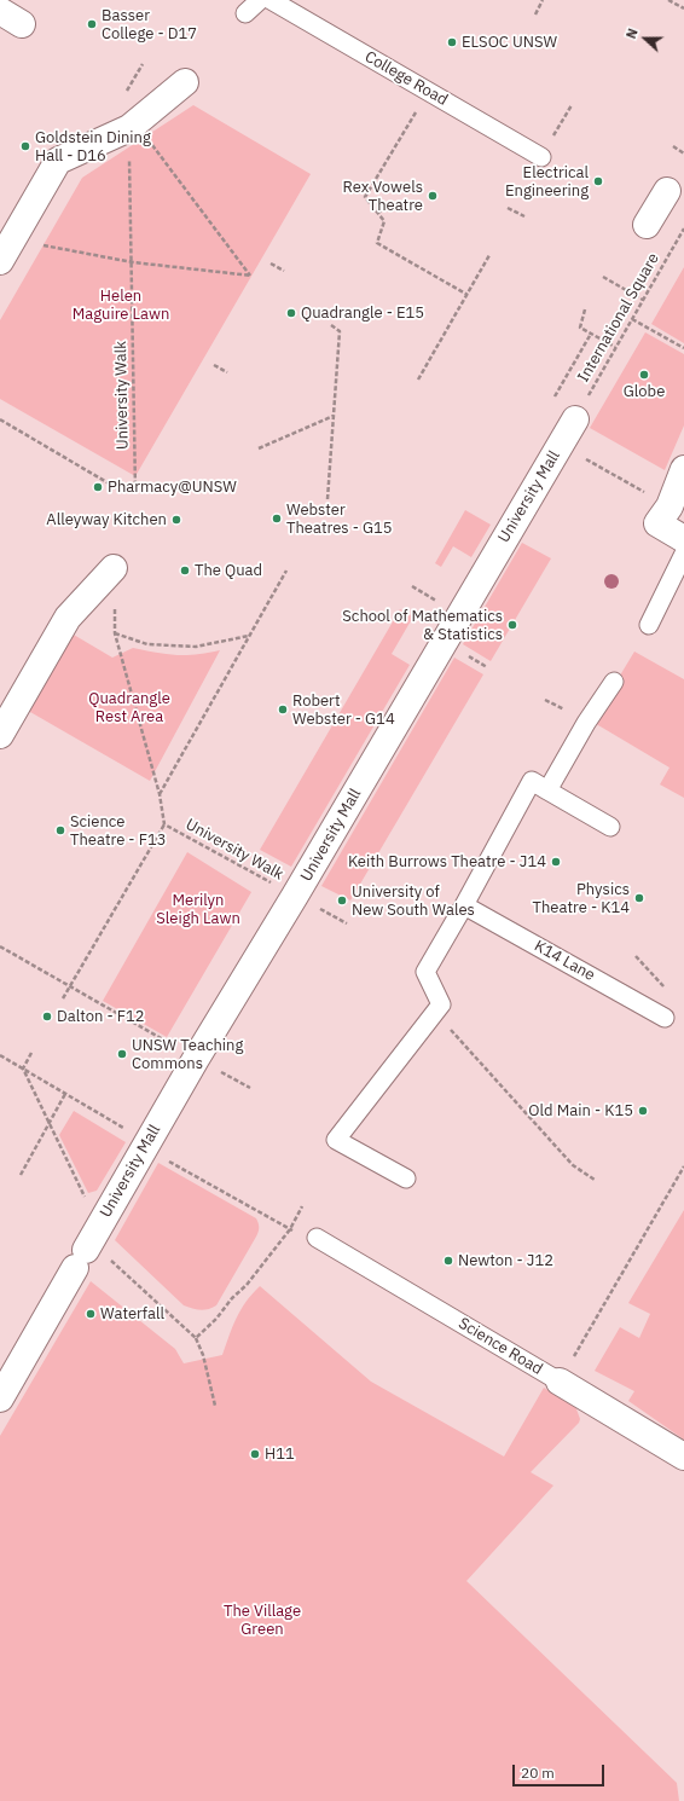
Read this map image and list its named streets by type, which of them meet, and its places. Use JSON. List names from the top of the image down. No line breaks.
{"streets":{"street":["University Mall","Science Road"],"lane":["College Road","K14 Lane"],"path":["International Square","University Walk"]},"crossings":[["International Square","University Mall"],["University Walk","University Mall"]],"parks":["Helen Maguire Lawn","Quadrangle Rest Area","Merilyn Sleigh Lawn","The Village Green"],"places":["Basser College - D17","ELSOC UNSW","Goldstein Dining Hall - D16","Electrical Engineering","Rex Vowels Theatre","Quadrangle - E15","Globe","Pharmacy@UNSW","Webster Theatres - G15","Alleyway Kitchen","The Quad","School of Mathematics & Statistics","Robert Webster - G14","Science Theatre - F13","Keith Burrows Theatre - J14","Physics Theatre - K14","University of New South Wales","Dalton - F12","UNSW Teaching Commons","Old Main - K15","Newton - J12","Waterfall","H11"],"scale_bar":"20 m","north":"left"}
